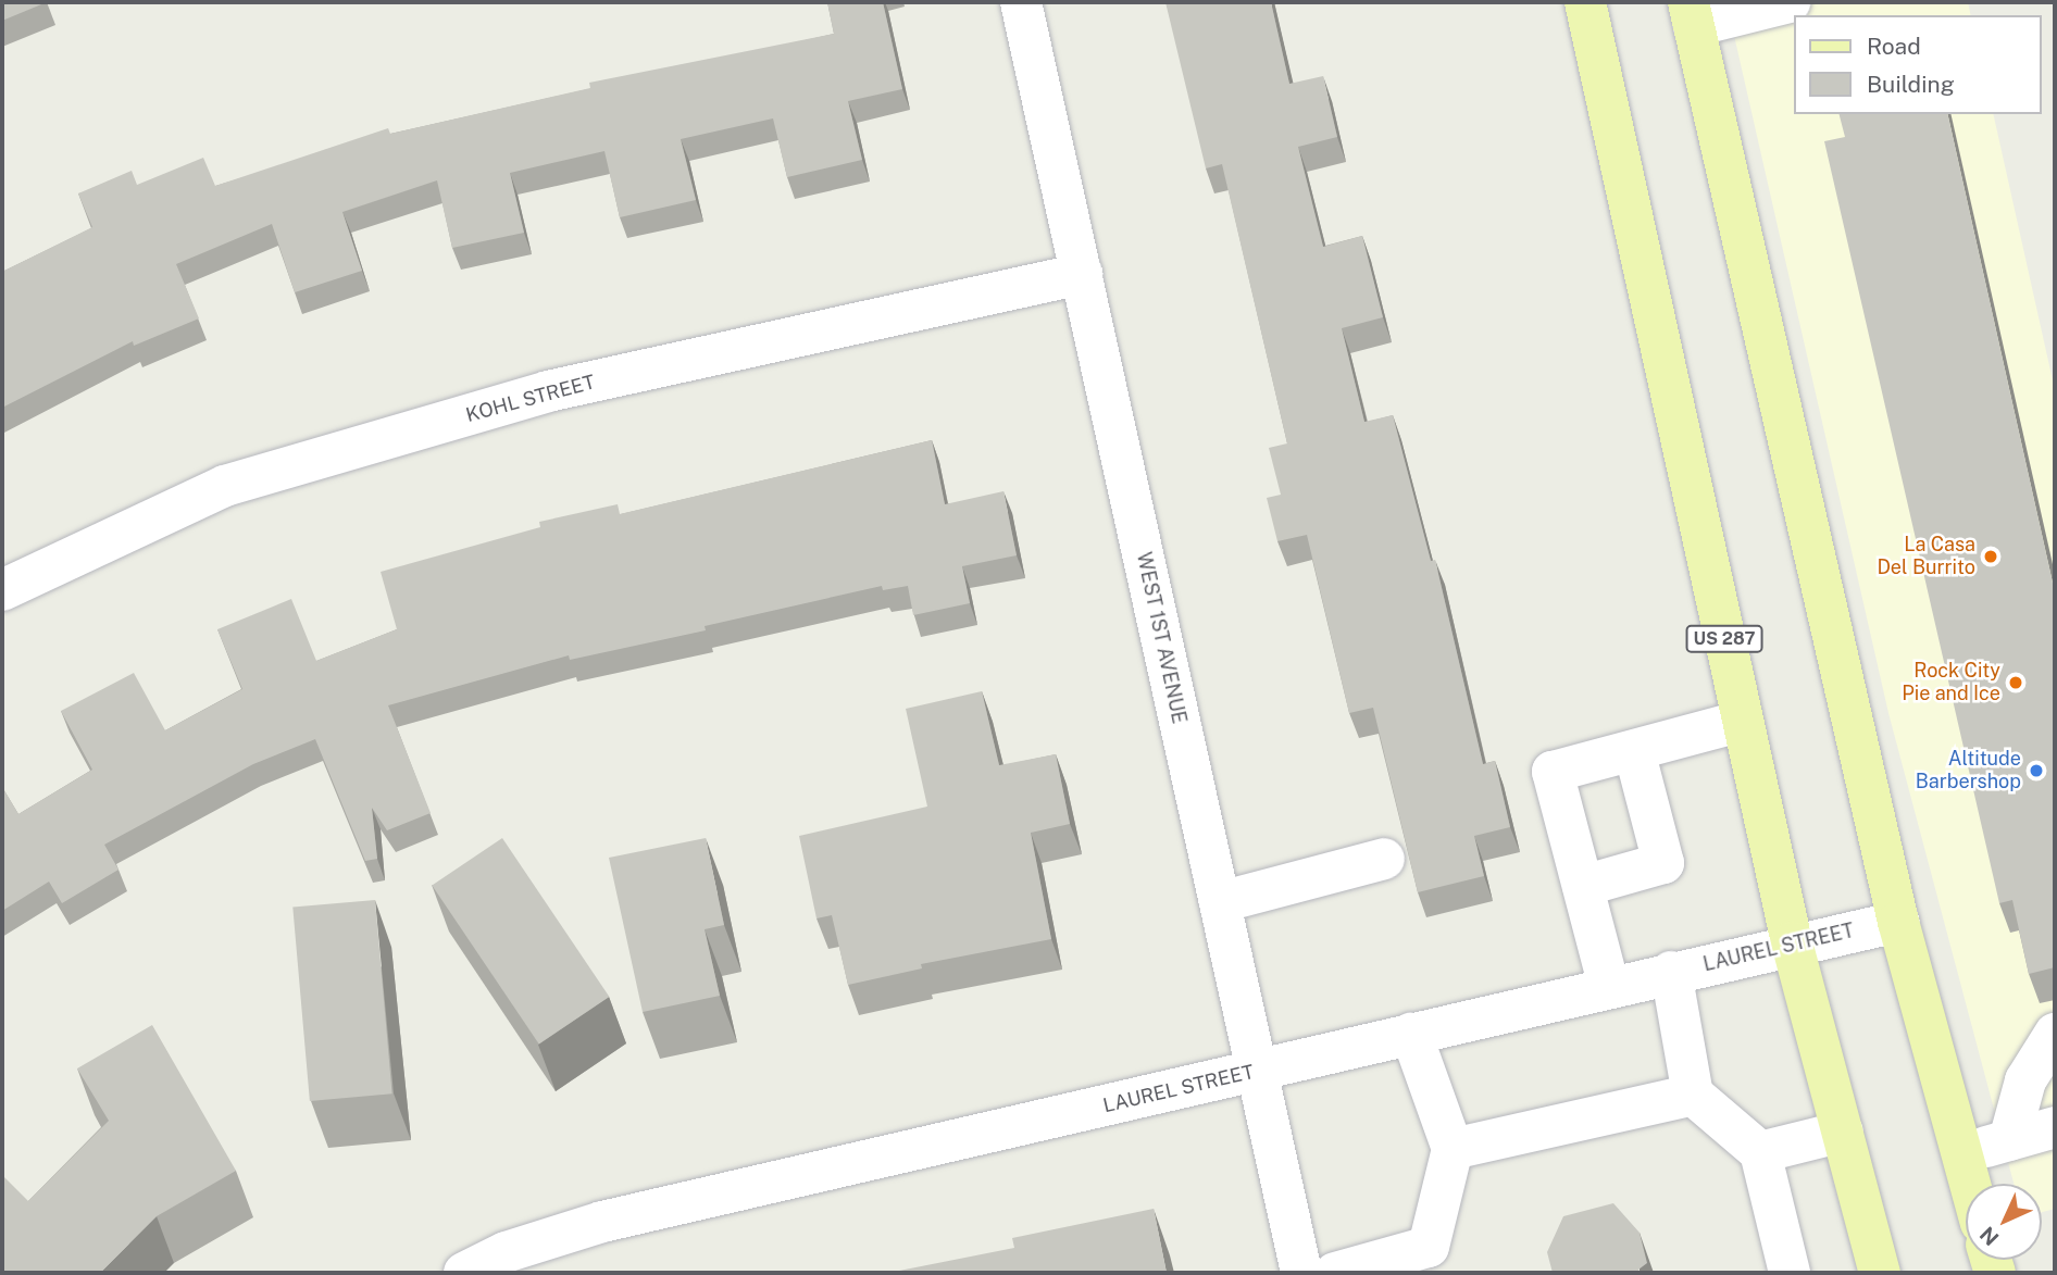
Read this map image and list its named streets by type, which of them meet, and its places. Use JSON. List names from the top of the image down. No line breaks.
{"streets":{"main road":["US 287"],"street":["KOHL STREET","WEST 1ST AVENUE","LAUREL STREET"]},"crossings":[["KOHL STREET","WEST 1ST AVENUE"],["WEST 1ST AVENUE","LAUREL STREET"],["US 287","LAUREL STREET"]],"places":["La Casa Del Burrito","Rock City Pie and Ice","Altitude Barbershop"],"legend":["Road","Building"],"north":"bottom left"}
